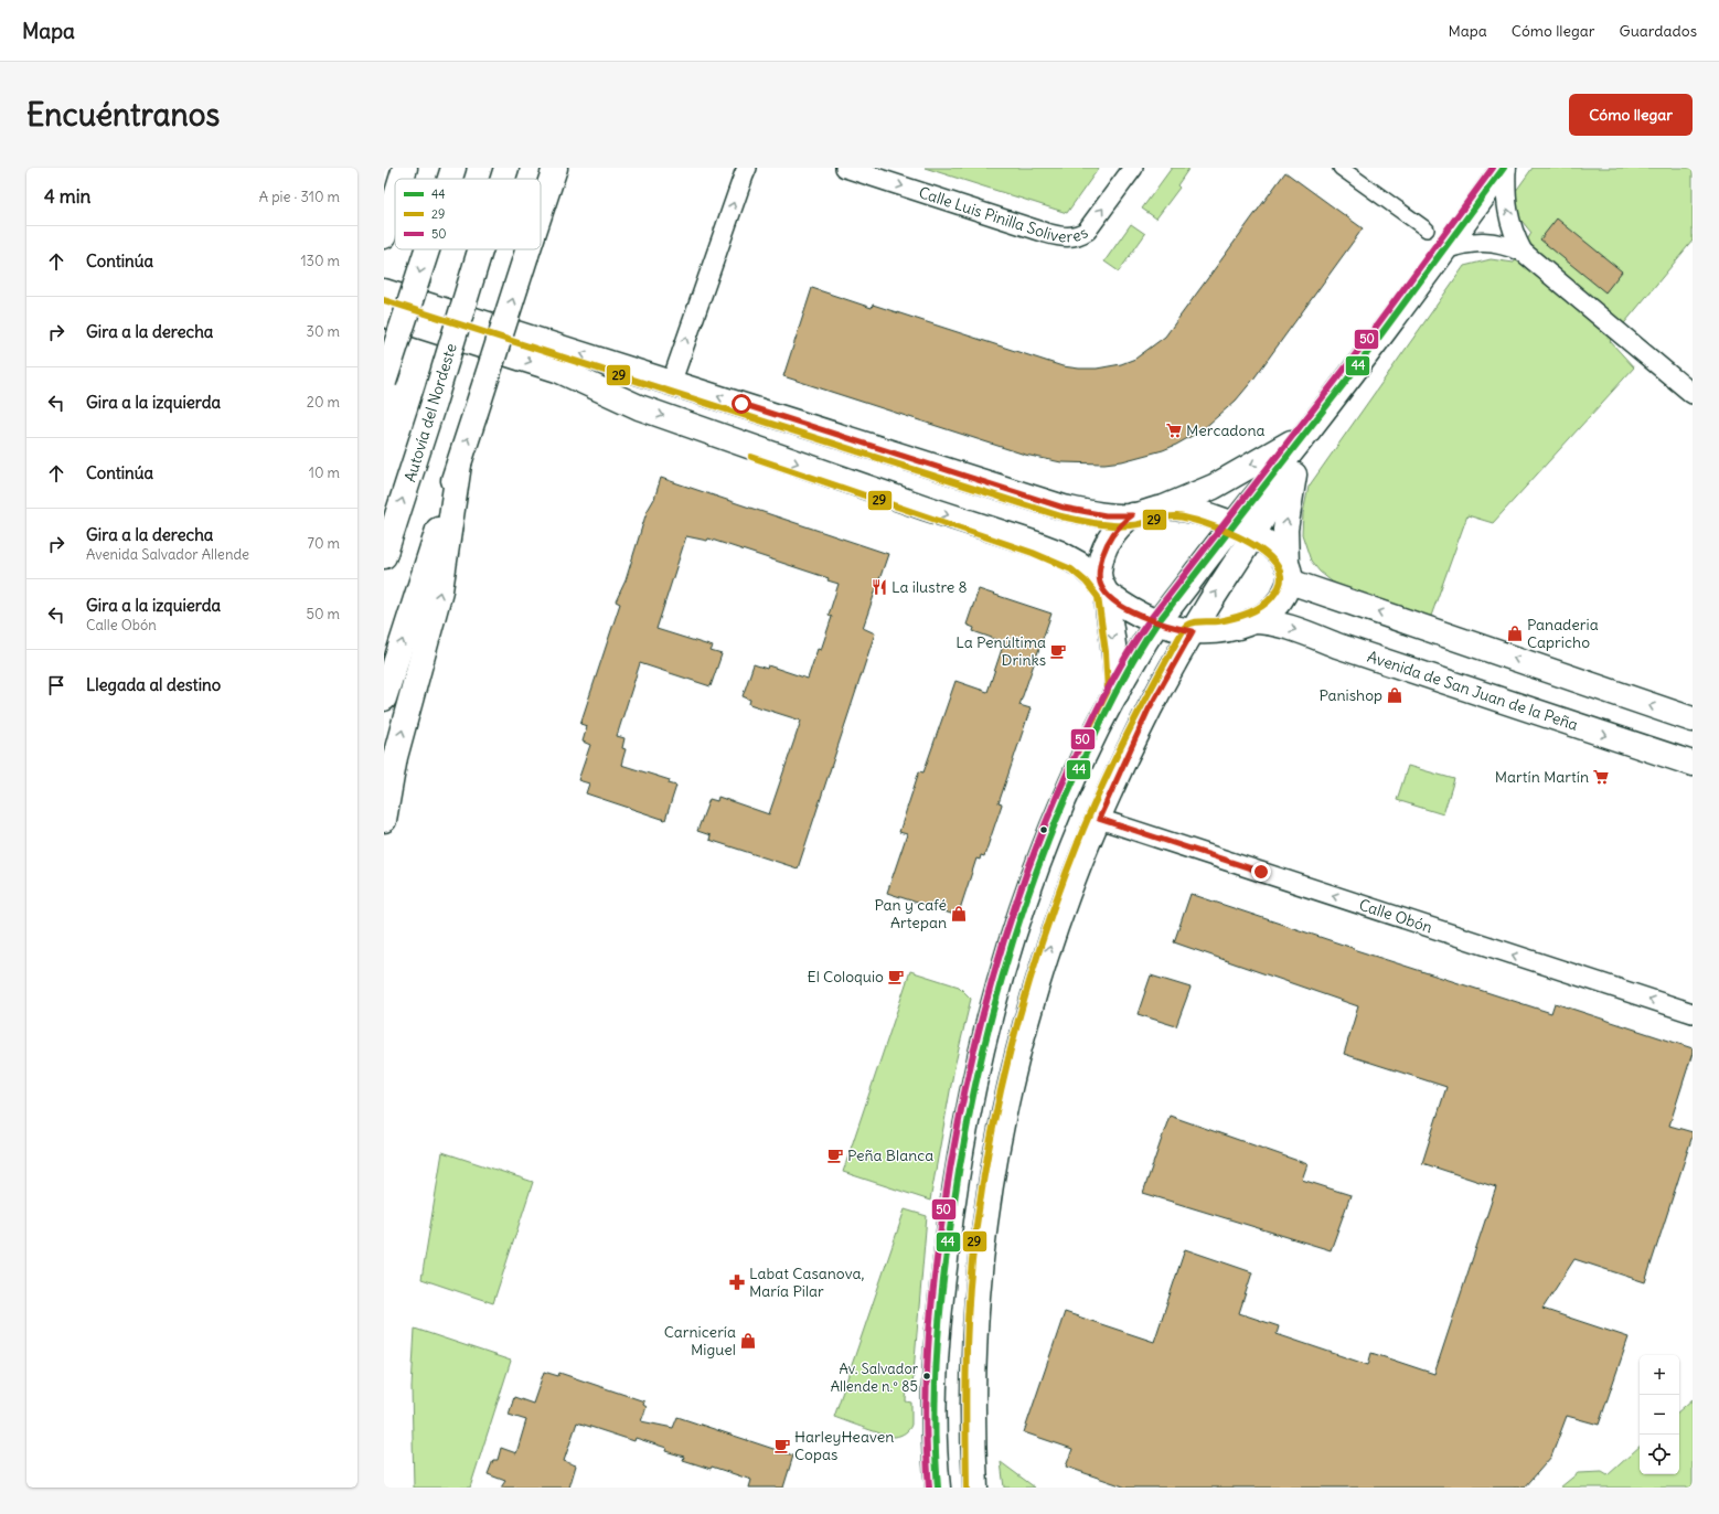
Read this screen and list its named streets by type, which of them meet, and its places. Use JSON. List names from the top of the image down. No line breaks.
{"streets":{"main road":["Autovía del Nordeste","Avenida de San Juan de la Peña"],"street":["Calle Luis Pinilla Soliveres","Calle Obón"]},"one_way":["Calle Luis Pinilla Soliveres","Calle Obón"],"places":{"supermarket":["Mercadona","Martín Martín"],"restaurant":["La ilustre 8"],"shop":["Panaderia Capricho","Panishop","Pan y café Artepan","Carnicería Miguel"],"cafe":["La Penúltima Drinks","El Coloquio","Peña Blanca","HarleyHeaven Copas"],"pharmacy":["Labat Casanova, María Pilar"],"other":["Av. Salvador Allende n.º 85"]},"lines":["transit line 44","transit line 50","transit line 29"],"legend":["44","29","50"],"page":{"header":"Mapa","nav":["Mapa","Cómo llegar","Guardados"],"buttons":"Cómo llegar","title":"Encuéntranos","heading":["4 min","A pie · 310 m"],"list":[["Continúa","130 m"],["Gira a la derecha","30 m"],["Gira a la izquierda","20 m"],["Continúa","10 m"],["Gira a la derecha","Avenida Salvador Allende","70 m"],["Gira a la izquierda","Calle Obón","50 m"],"Llegada al destino"],"map_buttons":["+","−"]}}
